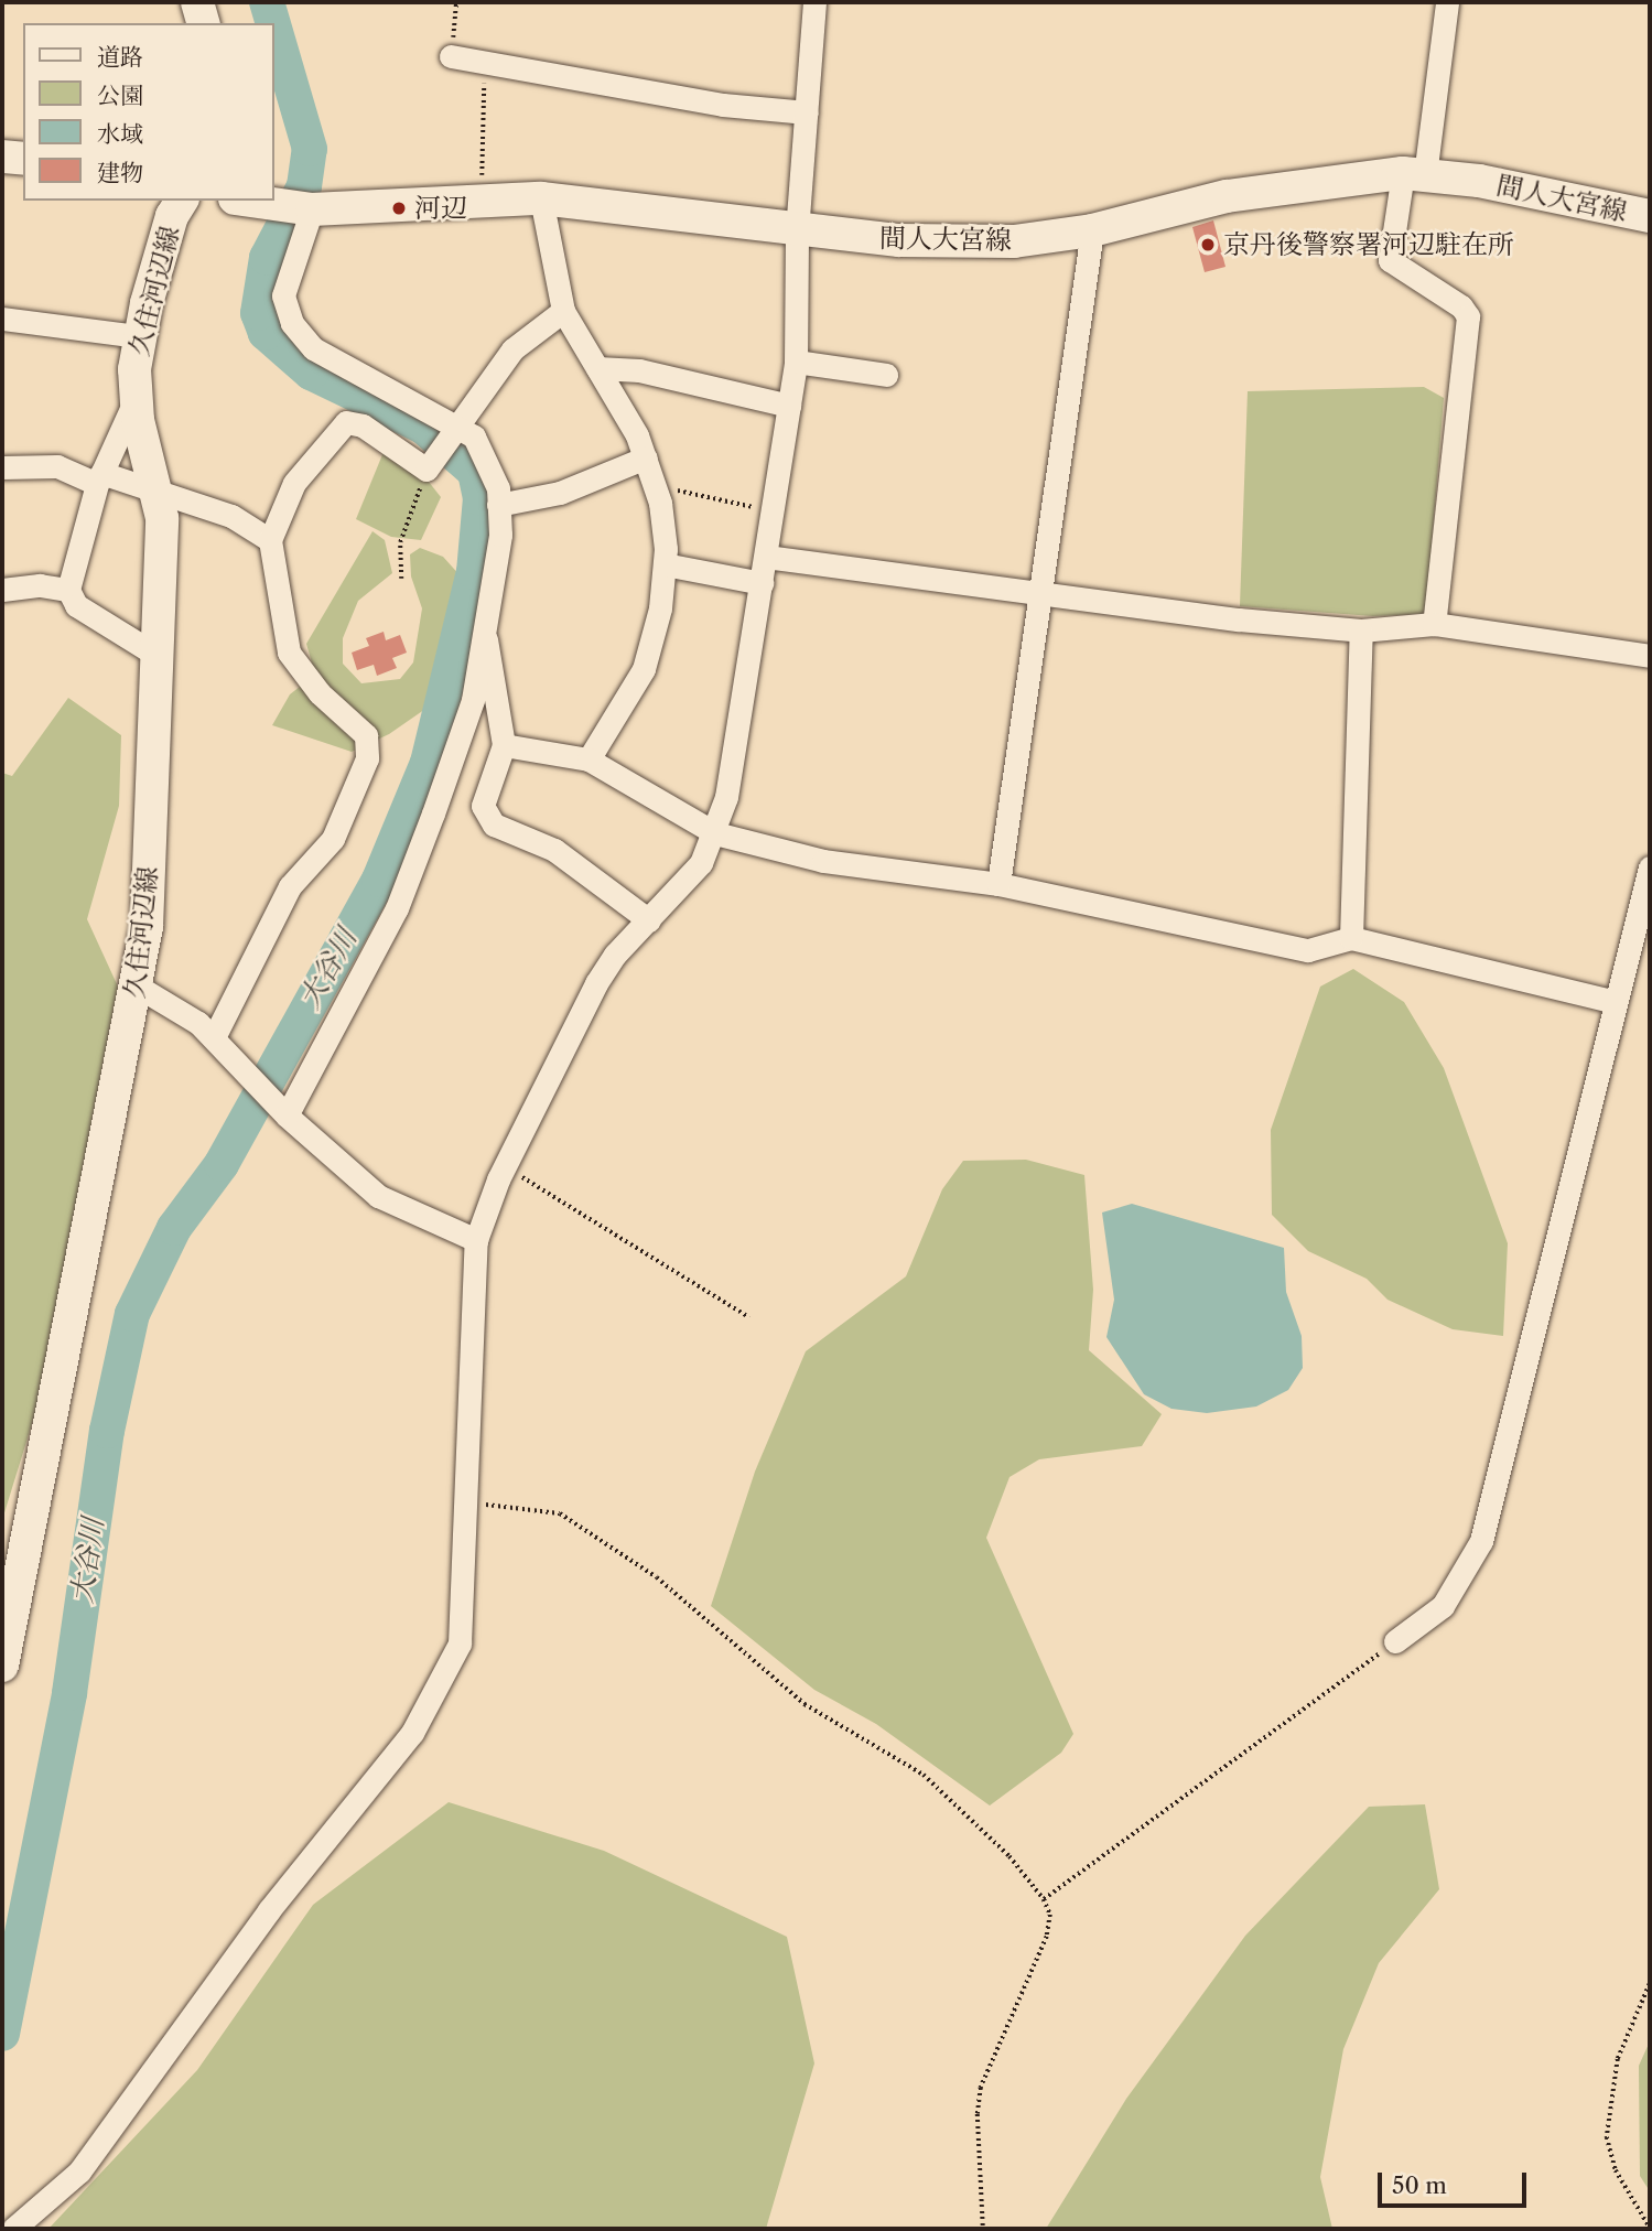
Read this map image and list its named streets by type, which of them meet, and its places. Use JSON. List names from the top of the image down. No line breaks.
{"streets":{"main road":["間人大宮線","久住河辺線"]},"water":["大谷川"],"places":["河辺","京丹後警察署河辺駐在所"],"legend":["道路","公園","水域","建物"],"scale_bar":"50 m"}
